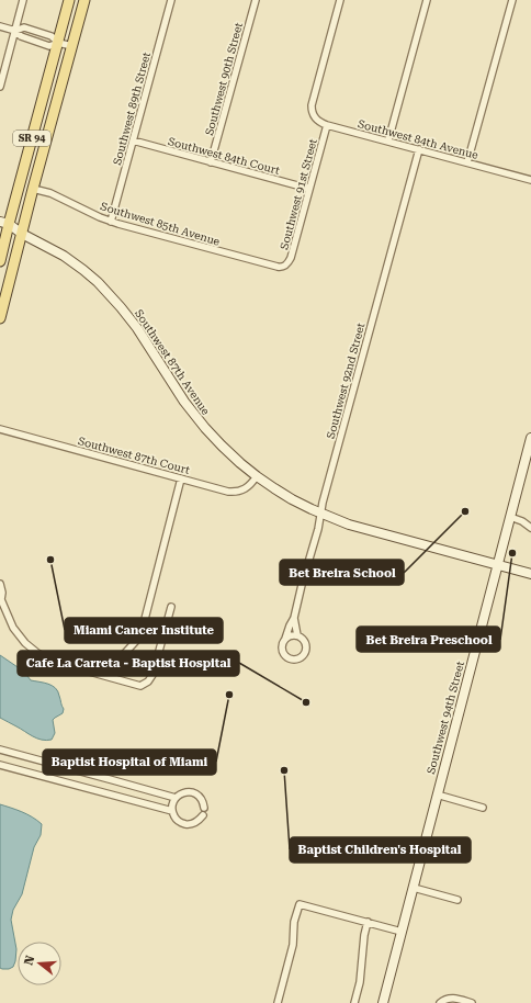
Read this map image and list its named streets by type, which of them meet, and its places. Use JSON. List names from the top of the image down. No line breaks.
{"streets":{"main road":["SR 94","Southwest 87th Avenue","Southwest 94th Street"],"street":["Southwest 90th Street","Southwest 89th Street","Southwest 84th Avenue","Southwest 84th Court","Southwest 91st Street","Southwest 85th Avenue","Southwest 92nd Street","Southwest 87th Court"]},"crossings":[["Southwest 90th Street","Southwest 84th Court"],["Southwest 89th Street","Southwest 84th Court"],["Southwest 89th Street","Southwest 85th Avenue"],["SR 94","Southwest 85th Avenue"],["SR 94","Southwest 87th Avenue"],["Southwest 84th Avenue","Southwest 91st Street"],["Southwest 84th Avenue","Southwest 92nd Street"],["Southwest 84th Court","Southwest 91st Street"],["Southwest 91st Street","Southwest 85th Avenue"],["Southwest 87th Avenue","Southwest 92nd Street"],["Southwest 87th Avenue","Southwest 87th Court"],["Southwest 87th Avenue","Southwest 94th Street"]],"places":["Bet Breira School","Bet Breira Preschool","Miami Cancer Institute","Baptist Hospital of Miami","Cafe La Carreta - Baptist Hospital","Baptist Children's Hospital"],"north":"left"}
